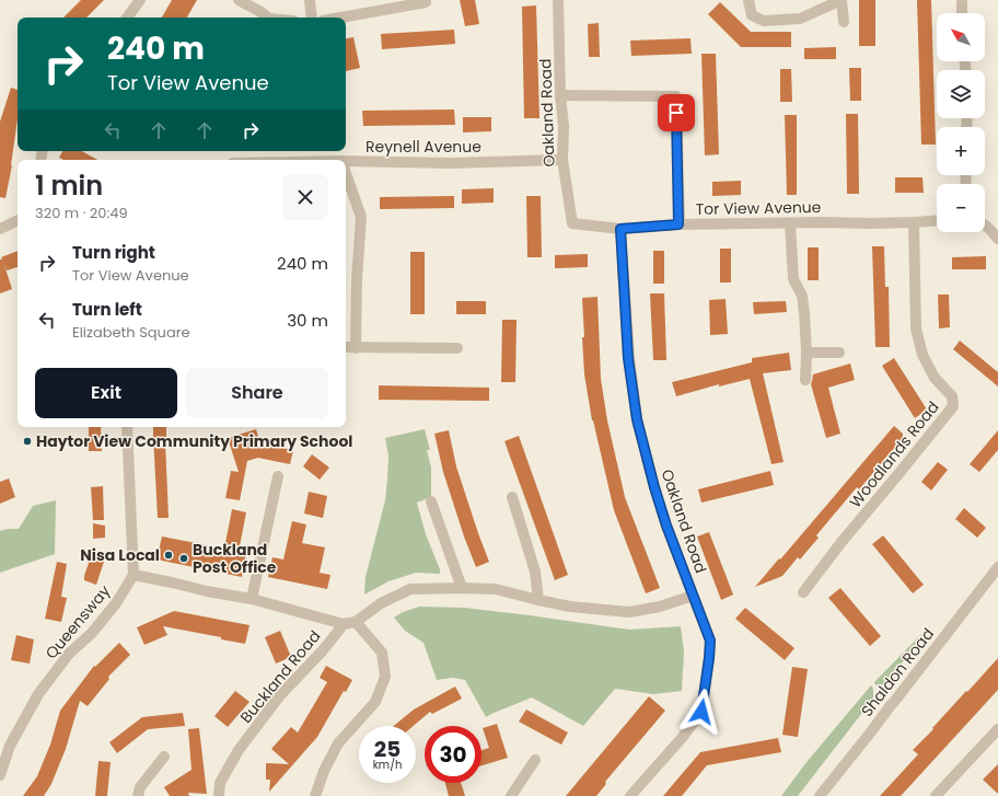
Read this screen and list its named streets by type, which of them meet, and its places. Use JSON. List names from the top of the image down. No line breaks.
{"streets":{"street":["Oakland Road","Reynell Avenue","Tor View Avenue","Woodlands Road","Queensway","Shaldon Road","Buckland Road"]},"crossings":[["Oakland Road","Reynell Avenue"],["Oakland Road","Tor View Avenue"],["Tor View Avenue","Woodlands Road"]],"places":["Haytor View Community Primary School","Nisa Local","Buckland Post Office"],"north":"top left","page":{"map_buttons":["+","−"],"turn":["240 m","Tor View Avenue"],"heading":["1 min","320 m · 20:49"],"list":[{"name":"Turn right","note":"Tor View Avenue","value":"240 m"},{"name":"Turn left","note":"Elizabeth Square","value":"30 m"}],"buttons":["Exit","Share"],"speed":"25 km/h","limit":"30"}}
